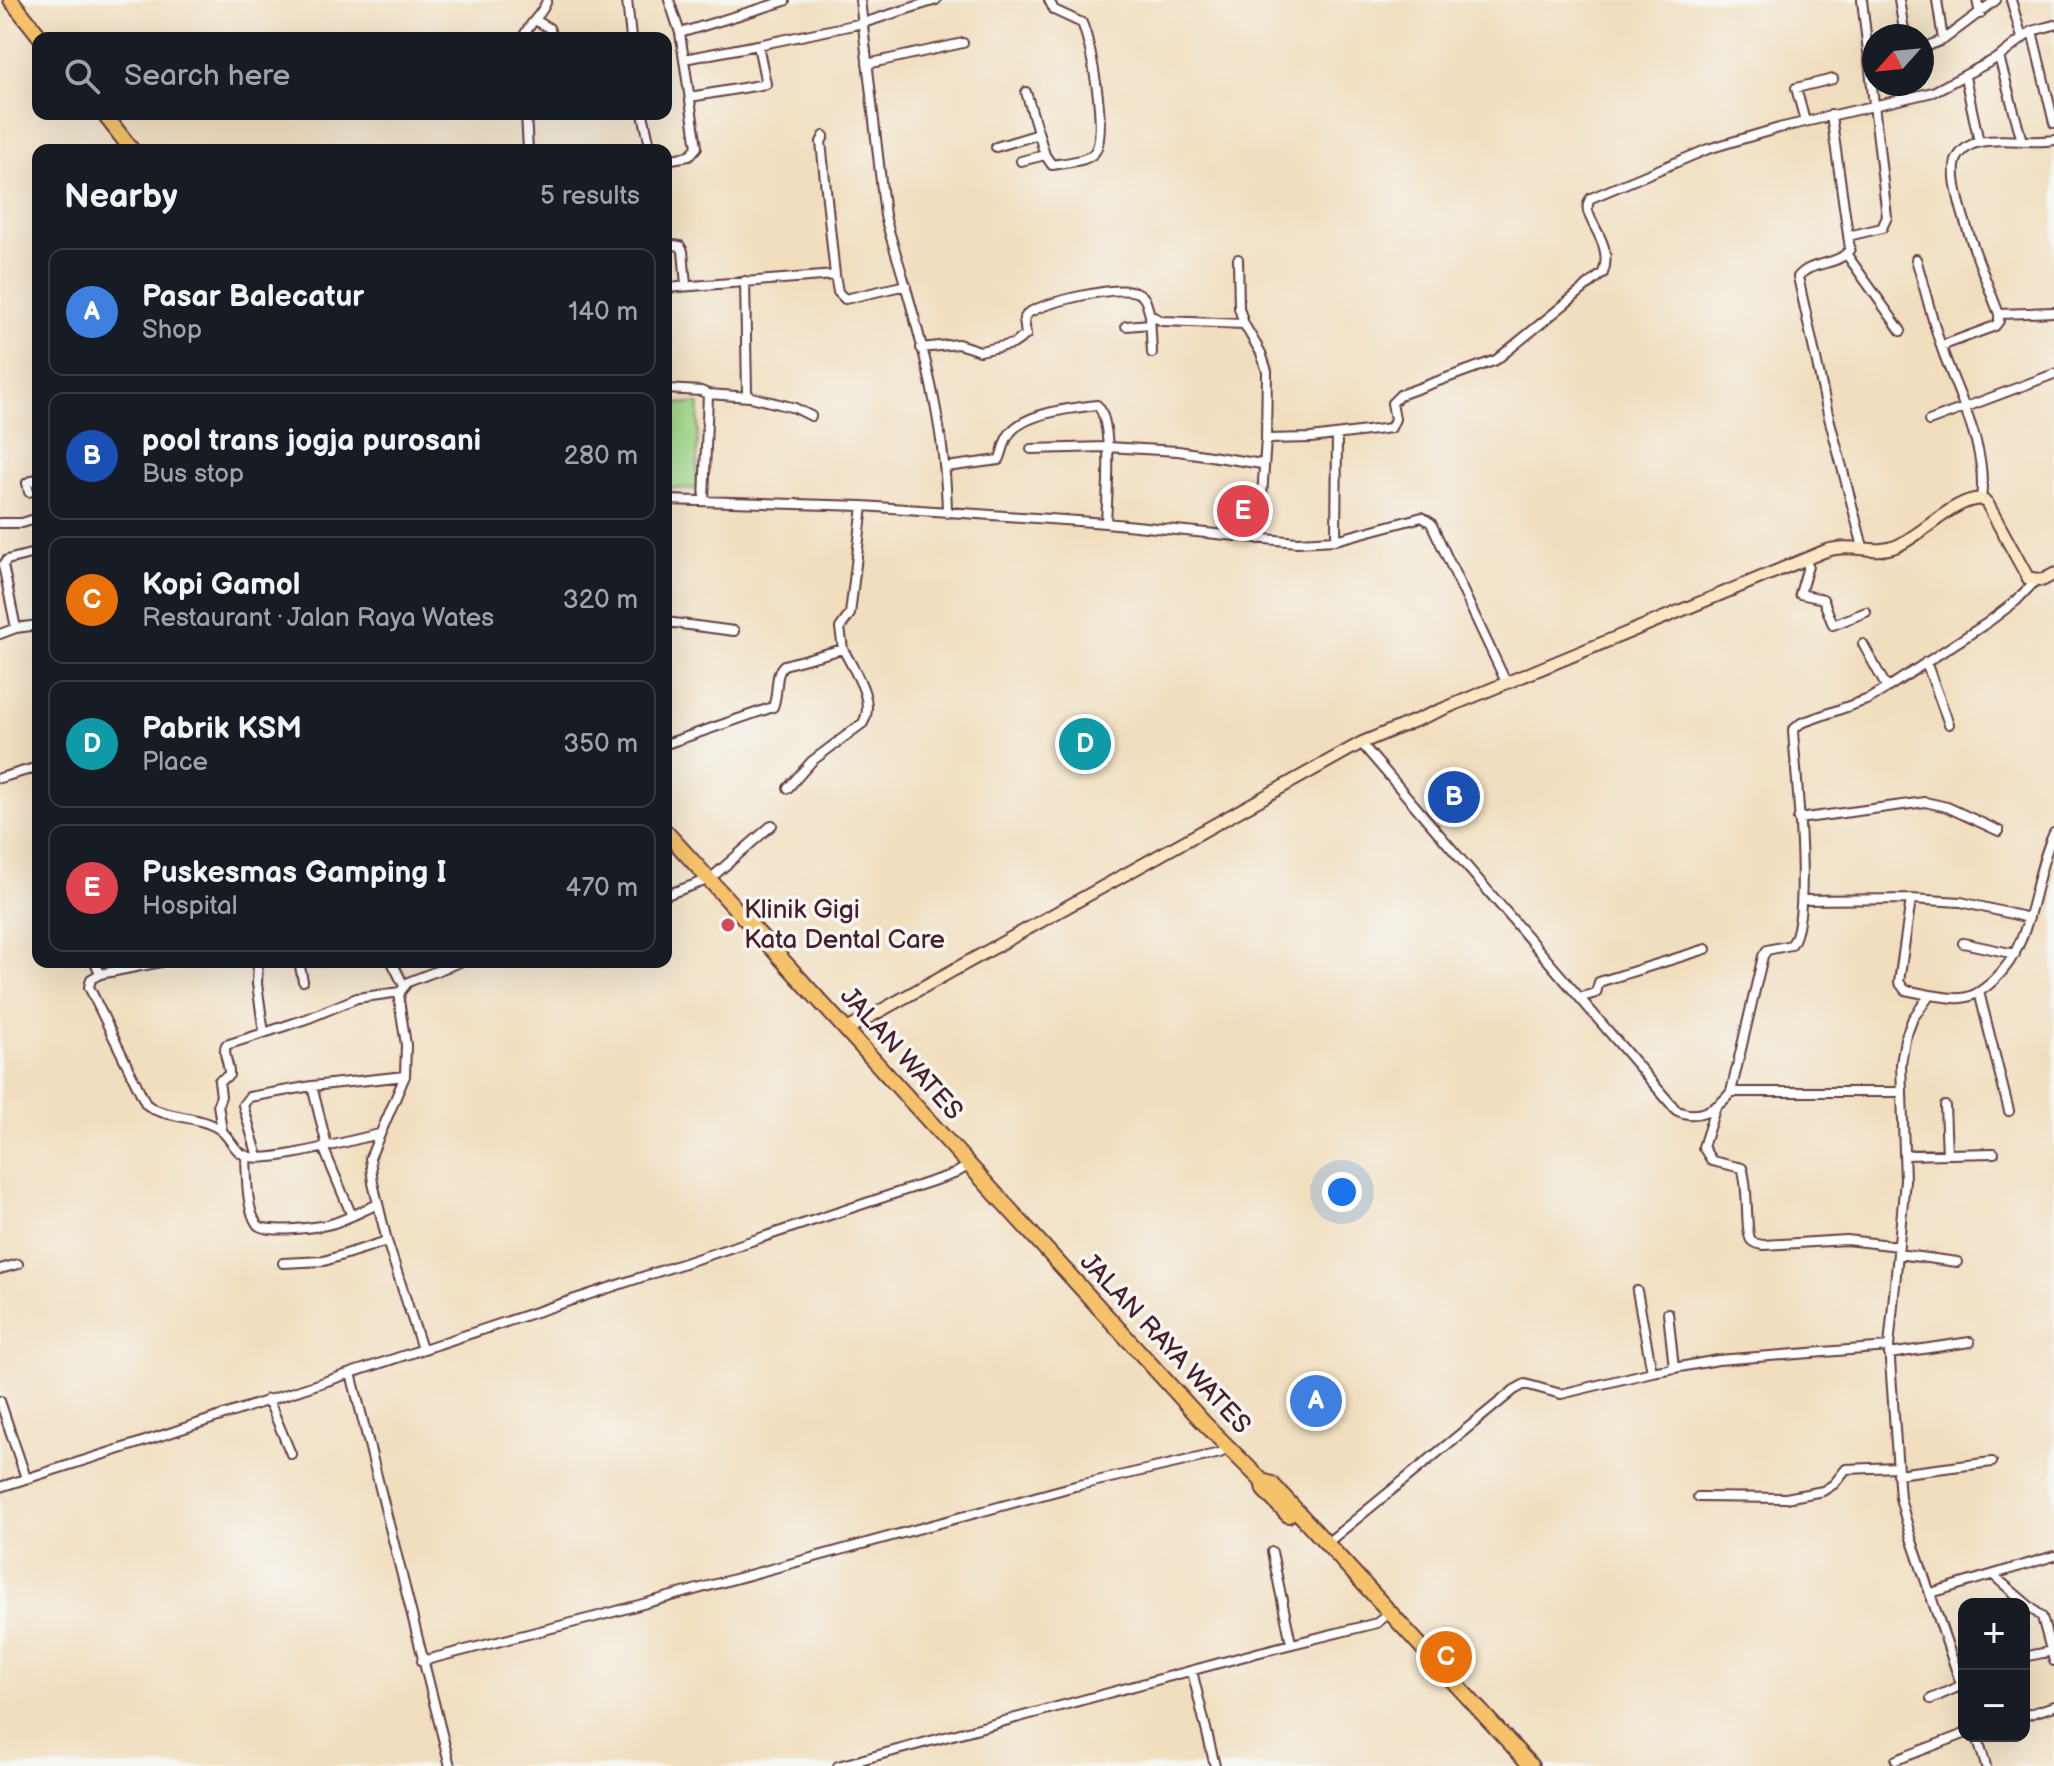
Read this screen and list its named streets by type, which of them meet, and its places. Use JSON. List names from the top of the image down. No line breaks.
{"streets":{"highway":["JALAN WATES","JALAN RAYA WATES"]},"crossings":[["JALAN WATES","JALAN RAYA WATES"]],"places":["Klinik Gigi Kata Dental Care"],"north":"bottom left","page":{"search":"Search here","heading":["Nearby","5 results"],"list":[{"mark":"A","name":"Pasar Balecatur","note":"Shop","value":"140 m"},{"mark":"B","name":"pool trans jogja purosani","note":"Bus stop","value":"280 m"},{"mark":"C","name":"Kopi Gamol","note":"Restaurant · Jalan Raya Wates","value":"320 m"},{"mark":"D","name":"Pabrik KSM","note":"Place","value":"350 m"},{"mark":"E","name":"Puskesmas Gamping I","note":"Hospital","value":"470 m"}],"pins":["E","D","B","A","C"],"map_buttons":["+","−"]}}
